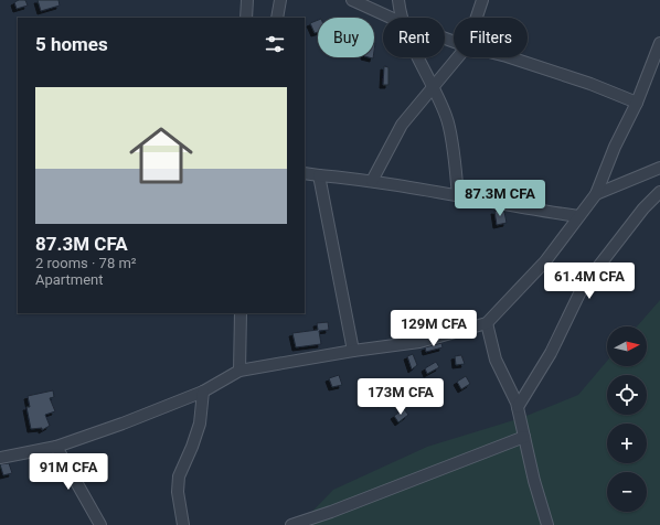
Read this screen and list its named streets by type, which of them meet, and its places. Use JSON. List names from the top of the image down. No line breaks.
{"north":"right","page":{"chip":["Buy","Rent","Filters"],"heading":"5 homes","list":[{"name":"87.3M CFA","note":"2 rooms · 78 m² · Apartment"}],"price":["87.3M CFA","61.4M CFA","129M CFA","173M CFA","91M CFA"],"map_buttons":["+","−"]}}
